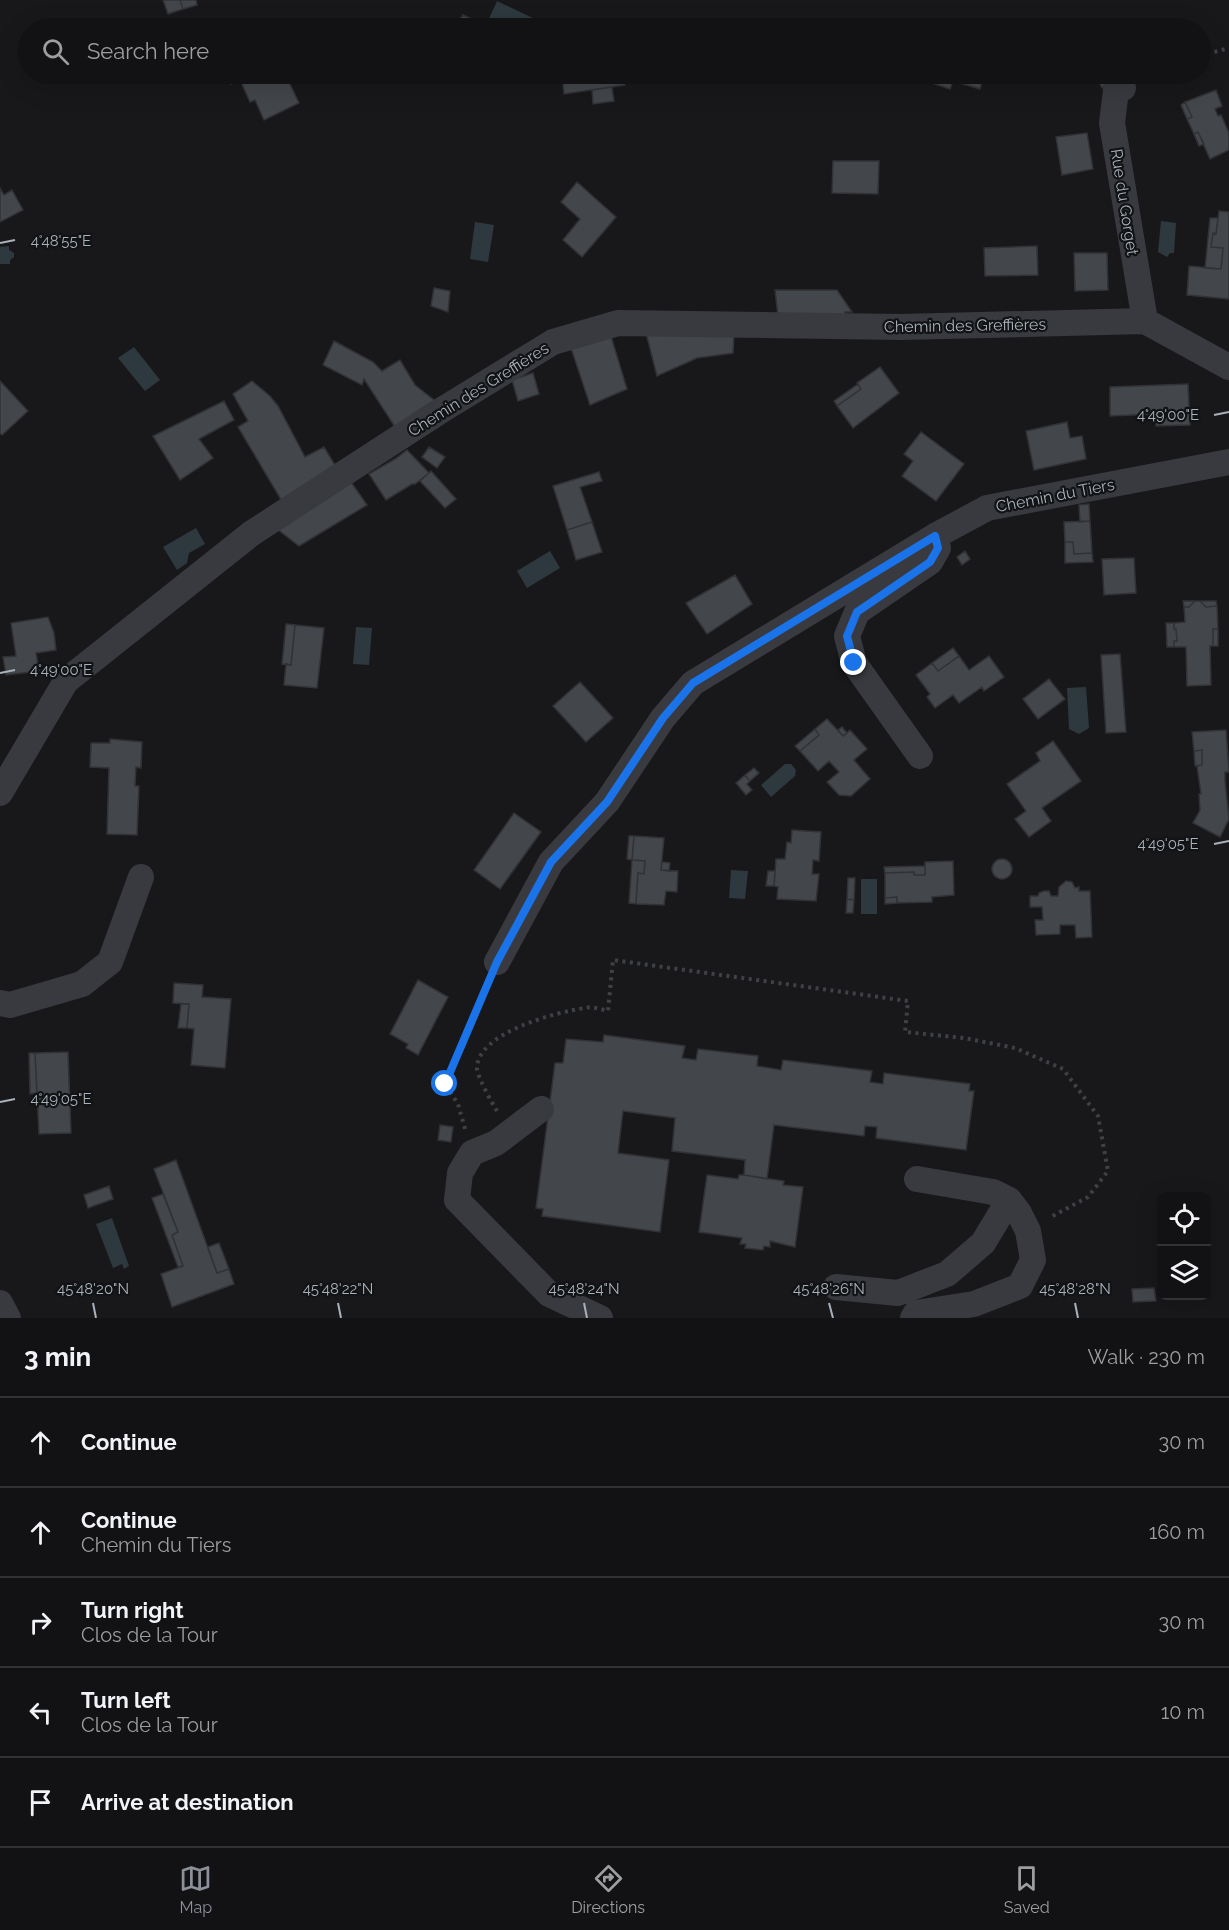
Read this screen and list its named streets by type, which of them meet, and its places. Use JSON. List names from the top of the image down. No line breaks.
{"streets":{"street":["Rue du Gorget","Chemin des Greffières","Chemin du Tiers"]},"crossings":[["Rue du Gorget","Chemin des Greffières"]],"page":{"search":"Search here","heading":["3 min","Walk · 230 m"],"list":[["Continue","30 m"],["Continue","Chemin du Tiers","160 m"],["Turn right","Clos de la Tour","30 m"],["Turn left","Clos de la Tour","10 m"],"Arrive at destination"],"nav":["Map","Directions","Saved"]},"coordinates":["4°48'55\"E","4°49'00\"E","4°49'05\"E","45°48'20\"N","45°48'22\"N","45°48'24\"N","45°48'26\"N","45°48'28\"N"]}
